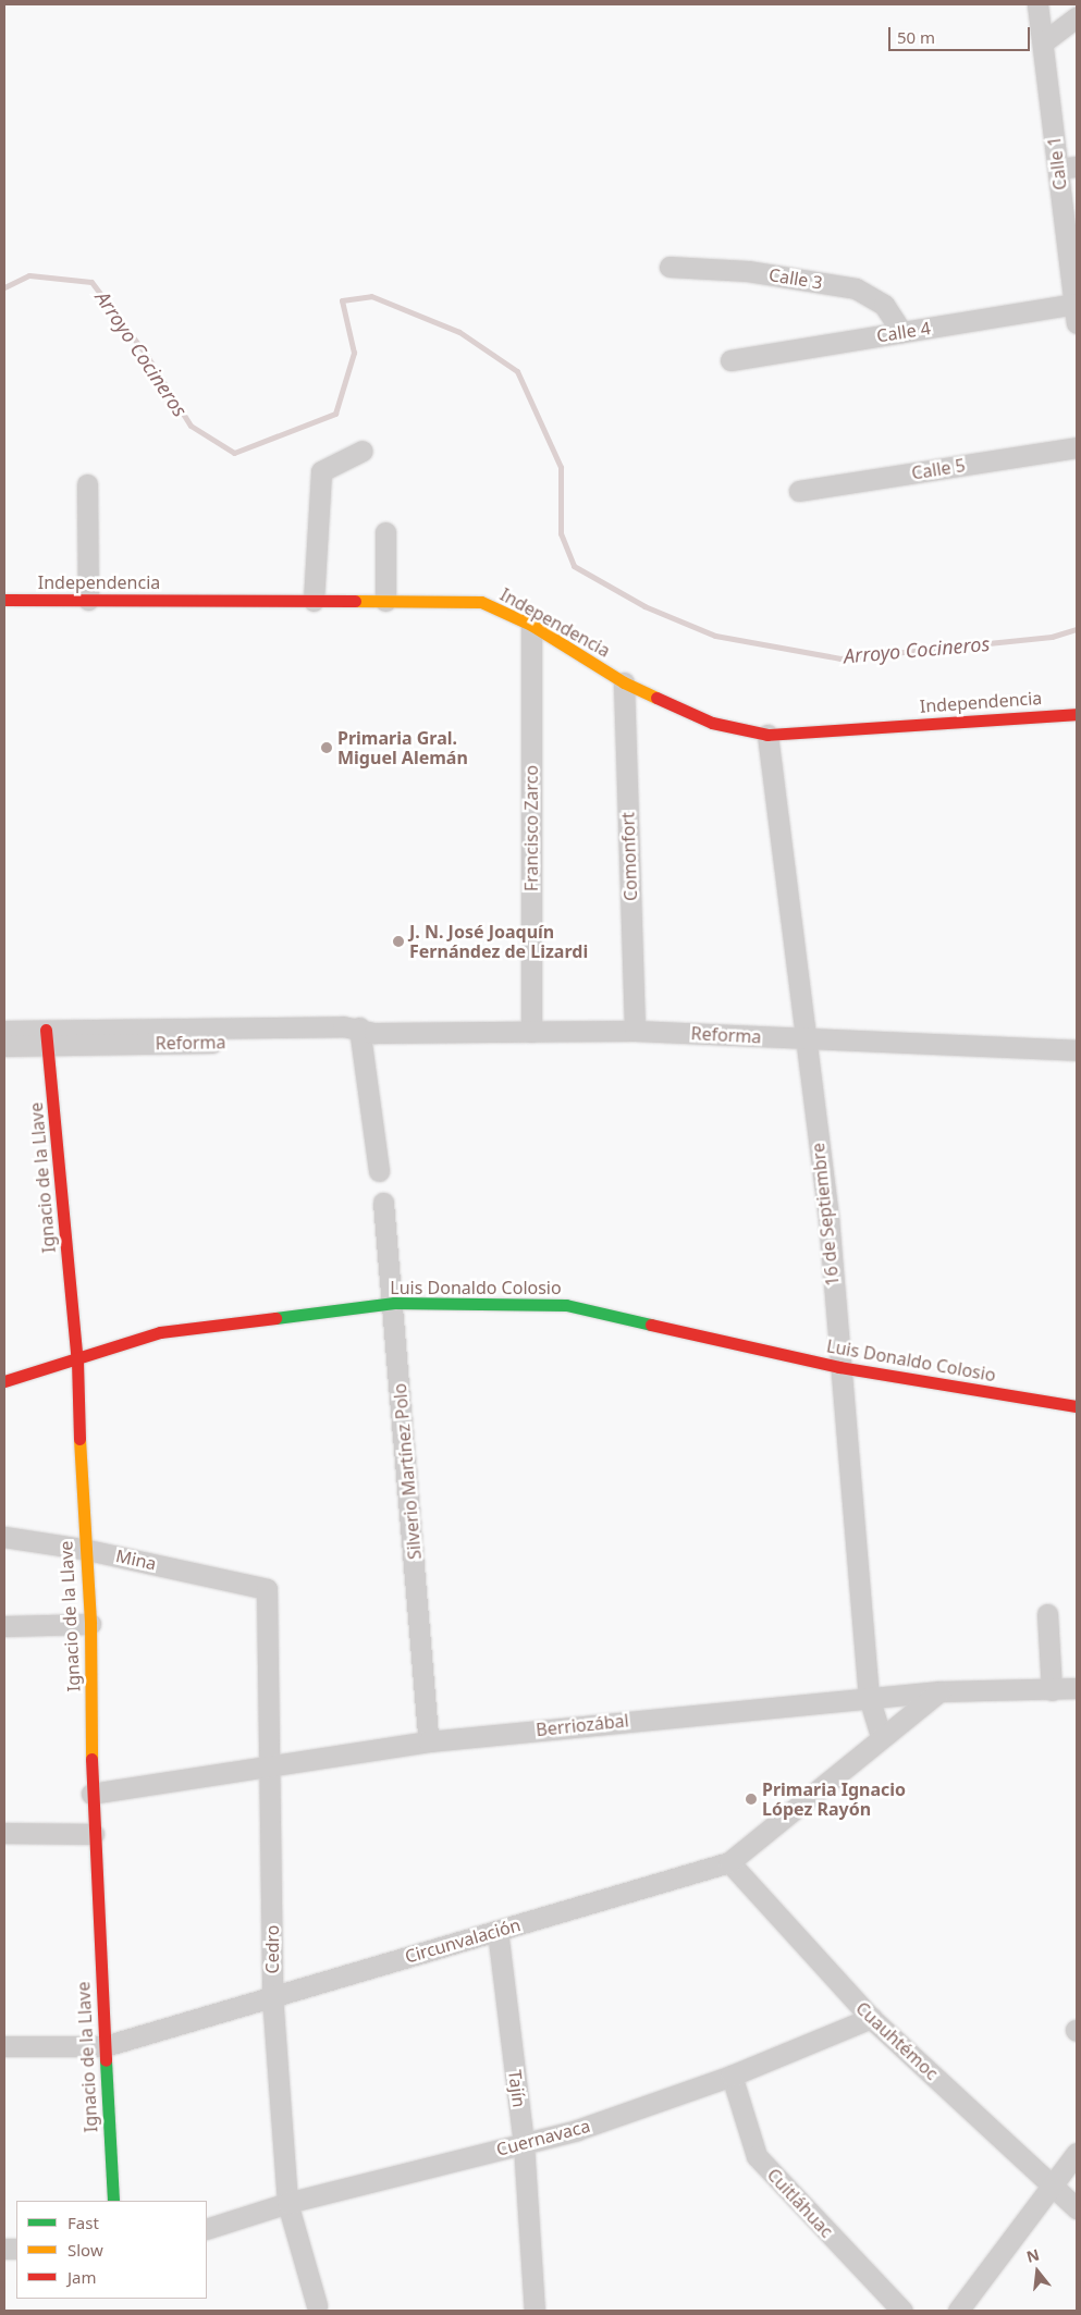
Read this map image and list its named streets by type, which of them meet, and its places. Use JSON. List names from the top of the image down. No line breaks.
{"streets":{"street":["Calle 1","Calle 3","Calle 4","Calle 5","Independencia","Francisco Zarco","Comonfort","Reforma","Ignacio de la Llave","16 de Septiembre","Luis Donaldo Colosio","Silverio Martínez Polo","Mina","Berriozábal","Circunvalación","Cedro","Cuauhtémoc","Tajín","Cuernavaca","Cuitláhuac"]},"crossings":[["Calle 1","Calle 4"],["Calle 3","Calle 4"],["Independencia","Francisco Zarco"],["Independencia","Comonfort"],["Independencia","16 de Septiembre"],["Francisco Zarco","Reforma"],["Comonfort","Reforma"],["Reforma","Ignacio de la Llave"],["Reforma","16 de Septiembre"],["Ignacio de la Llave","Luis Donaldo Colosio"],["Ignacio de la Llave","Mina"],["Ignacio de la Llave","Berriozábal"],["Ignacio de la Llave","Circunvalación"],["16 de Septiembre","Luis Donaldo Colosio"],["16 de Septiembre","Berriozábal"],["Luis Donaldo Colosio","Silverio Martínez Polo"],["Silverio Martínez Polo","Berriozábal"],["Mina","Cedro"],["Berriozábal","Circunvalación"],["Berriozábal","Cedro"],["Circunvalación","Cedro"],["Circunvalación","Cuauhtémoc"],["Circunvalación","Tajín"],["Cedro","Cuernavaca"],["Cuauhtémoc","Cuernavaca"],["Tajín","Cuernavaca"],["Cuernavaca","Cuitláhuac"]],"water":["Arroyo Cocineros"],"places":["Primaria Gral. Miguel Alemán","J. N. José Joaquín Fernández de Lizardi","Primaria Ignacio López Rayón"],"legend":["Fast","Slow","Jam"],"scale_bar":"50 m","north":"top"}
